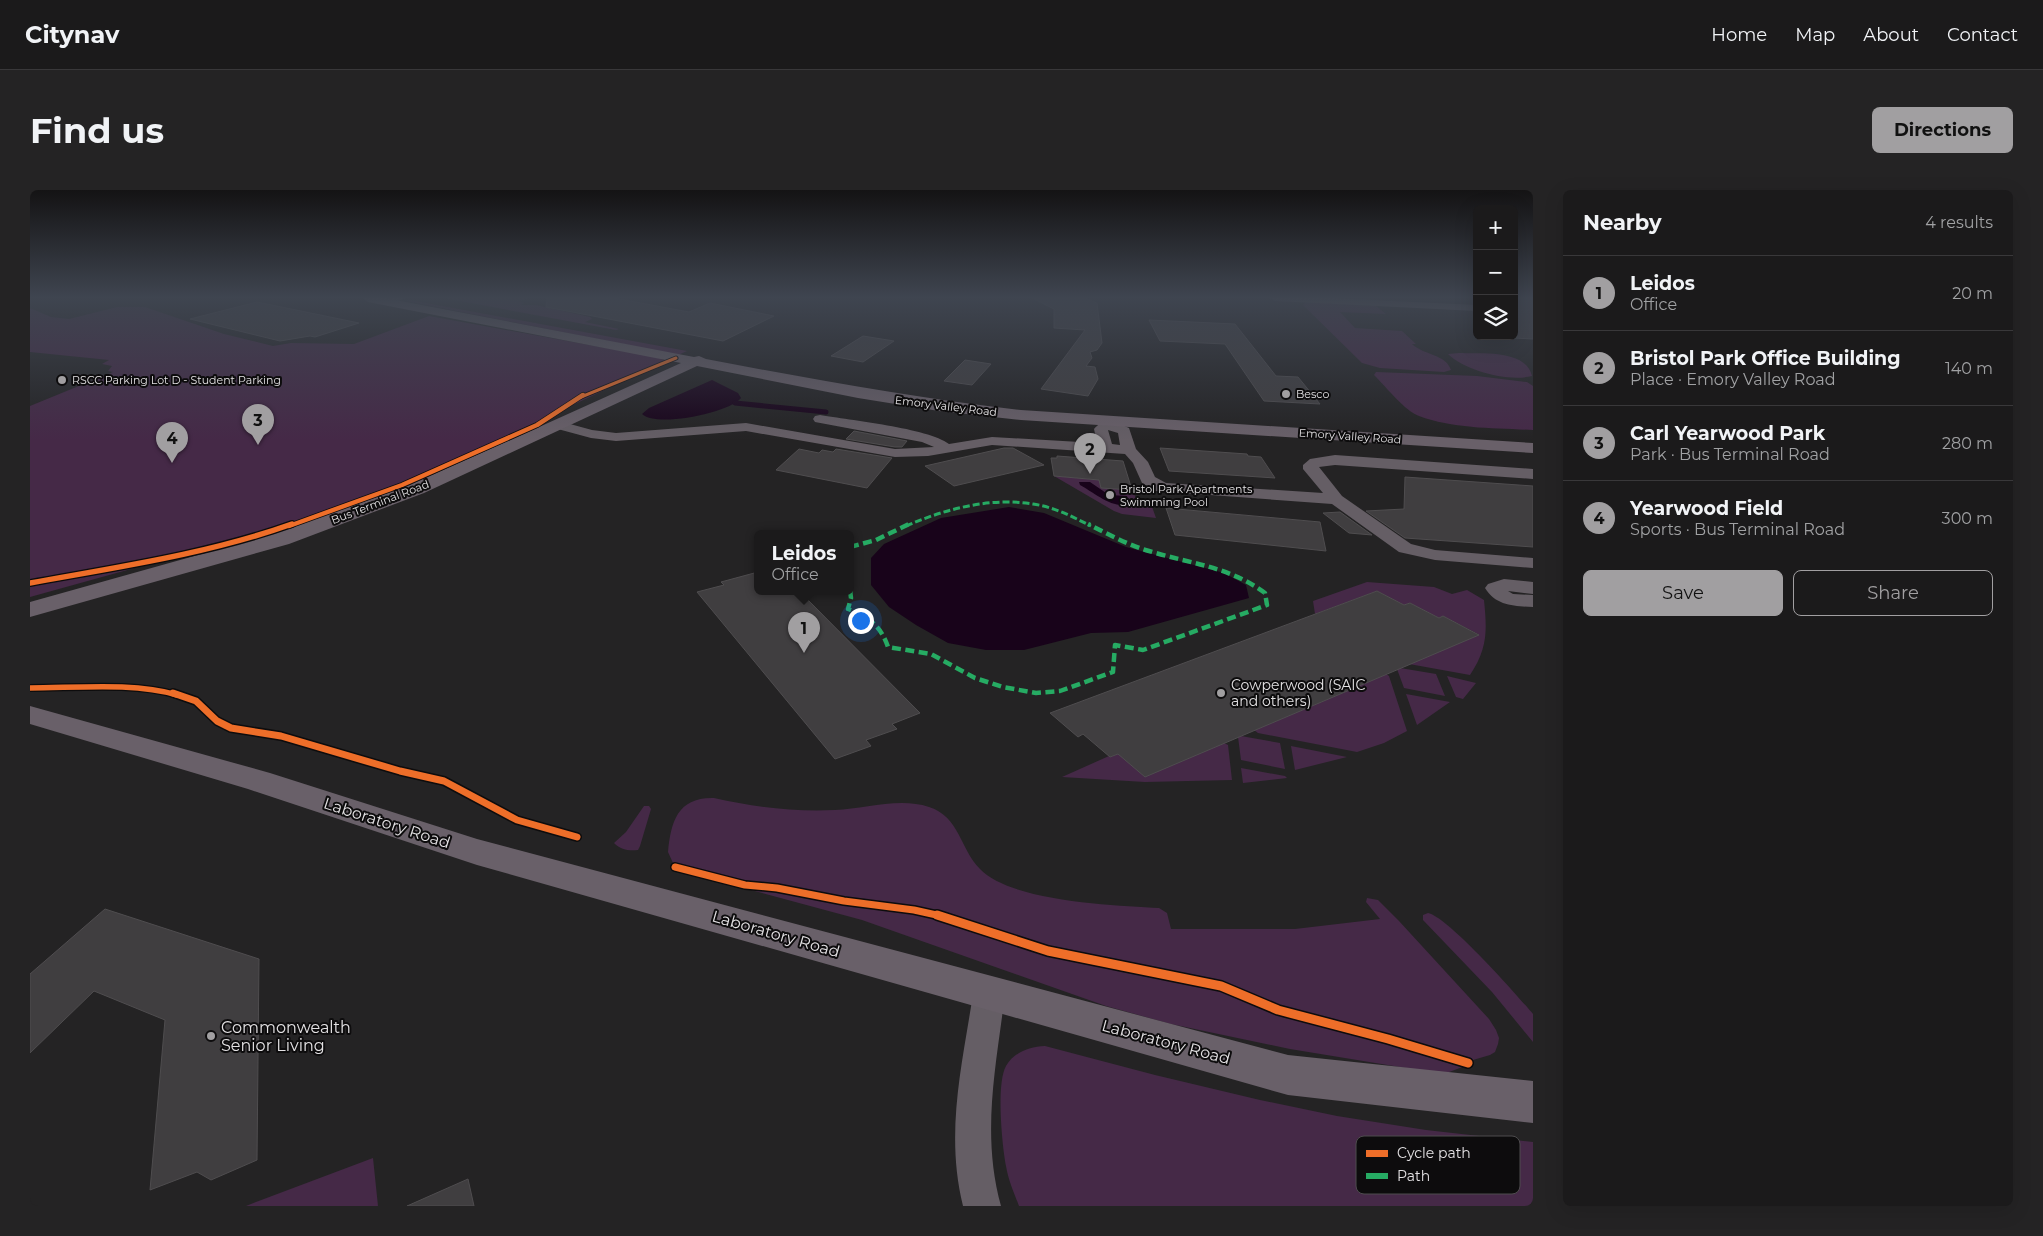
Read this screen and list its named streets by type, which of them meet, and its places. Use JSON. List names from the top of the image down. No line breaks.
{"streets":{"main road":["Emory Valley Road","Bus Terminal Road","Laboratory Road"]},"crossings":[["Emory Valley Road","Bus Terminal Road"]],"places":["RSCC Parking Lot D - Student Parking","Besco","Bristol Park Apartments Swimming Pool","Cowperwood (SAIC and others)","Commonwealth Senior Living"],"legend":["Cycle path","Path"],"page":{"header":"Citynav","nav":["Home","Map","About","Contact"],"buttons":["Directions",["Save","Share"]],"title":"Find us","heading":["Nearby","4 results"],"map_buttons":["+","−"],"list":[{"mark":"1","name":"Leidos","note":"Office","value":"20 m"},{"mark":"2","name":"Bristol Park Office Building","note":"Place · Emory Valley Road","value":"140 m"},{"mark":"3","name":"Carl Yearwood Park","note":"Park · Bus Terminal Road","value":"280 m"},{"mark":"4","name":"Yearwood Field","note":"Sports · Bus Terminal Road","value":"300 m"}],"pins":["3","4","2","1"],"popup":["Leidos","Office"]}}
